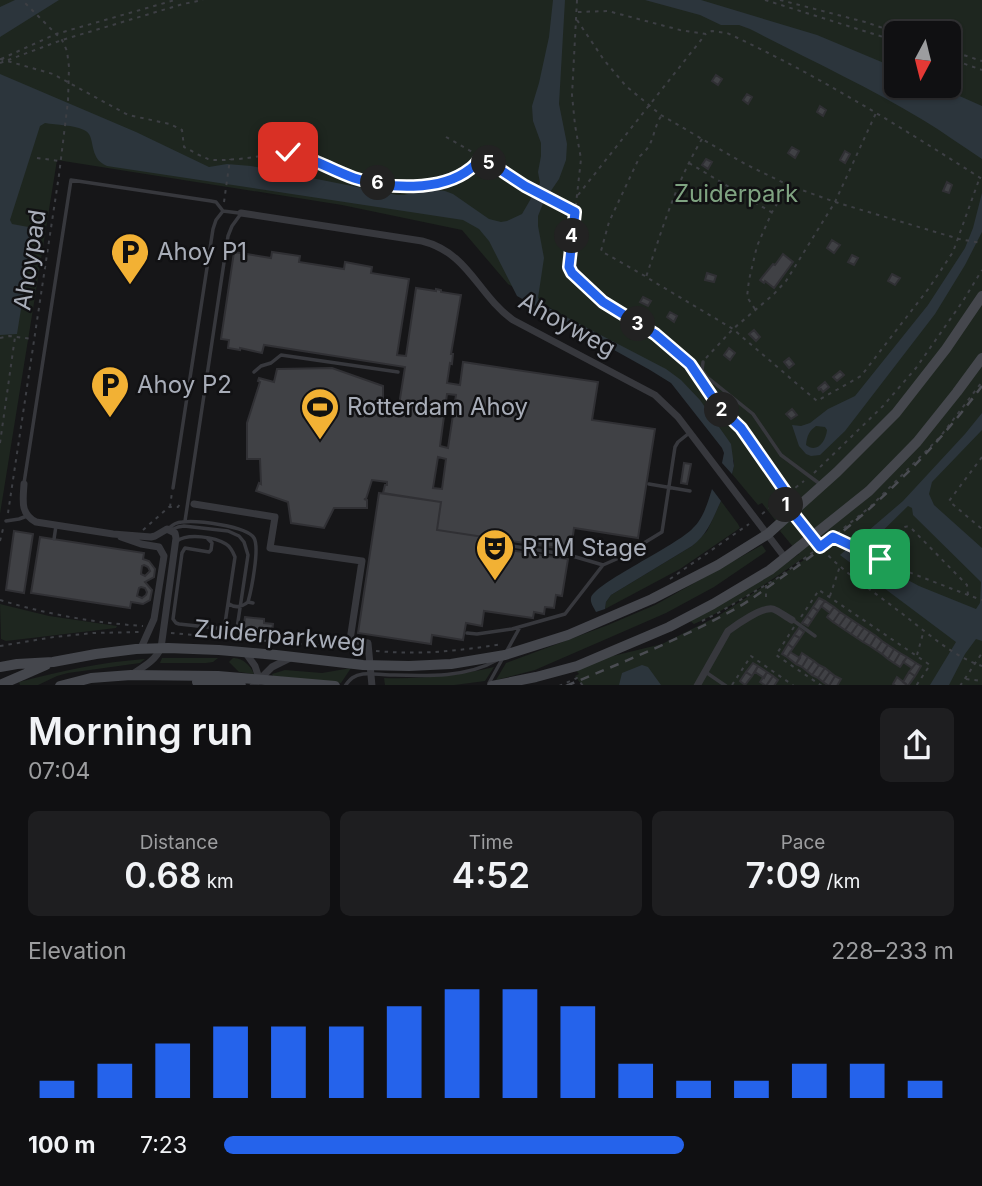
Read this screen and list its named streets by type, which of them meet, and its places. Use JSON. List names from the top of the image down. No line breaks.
{"streets":{"main road":["Zuiderparkweg"],"street":["Ahoyweg"],"path":["Ahoypad"]},"crossings":[["Ahoyweg","Zuiderparkweg"]],"parks":["Zuiderpark"],"places":{"parking":["Ahoy P1","Ahoy P2"],"sports":["Rotterdam Ahoy"],"theatre":["RTM Stage"]},"north":"bottom","page":{"pins":["5","6","4","3","2","1"],"heading":["Morning run","07:04"],"stats":[["Distance","0.68 km"],["Time","4:52"],["Pace","7:09 /km"]],"chart":["Elevation","228–233 m"],"list":[{"name":"100 m","note":"7:23"}]}}
